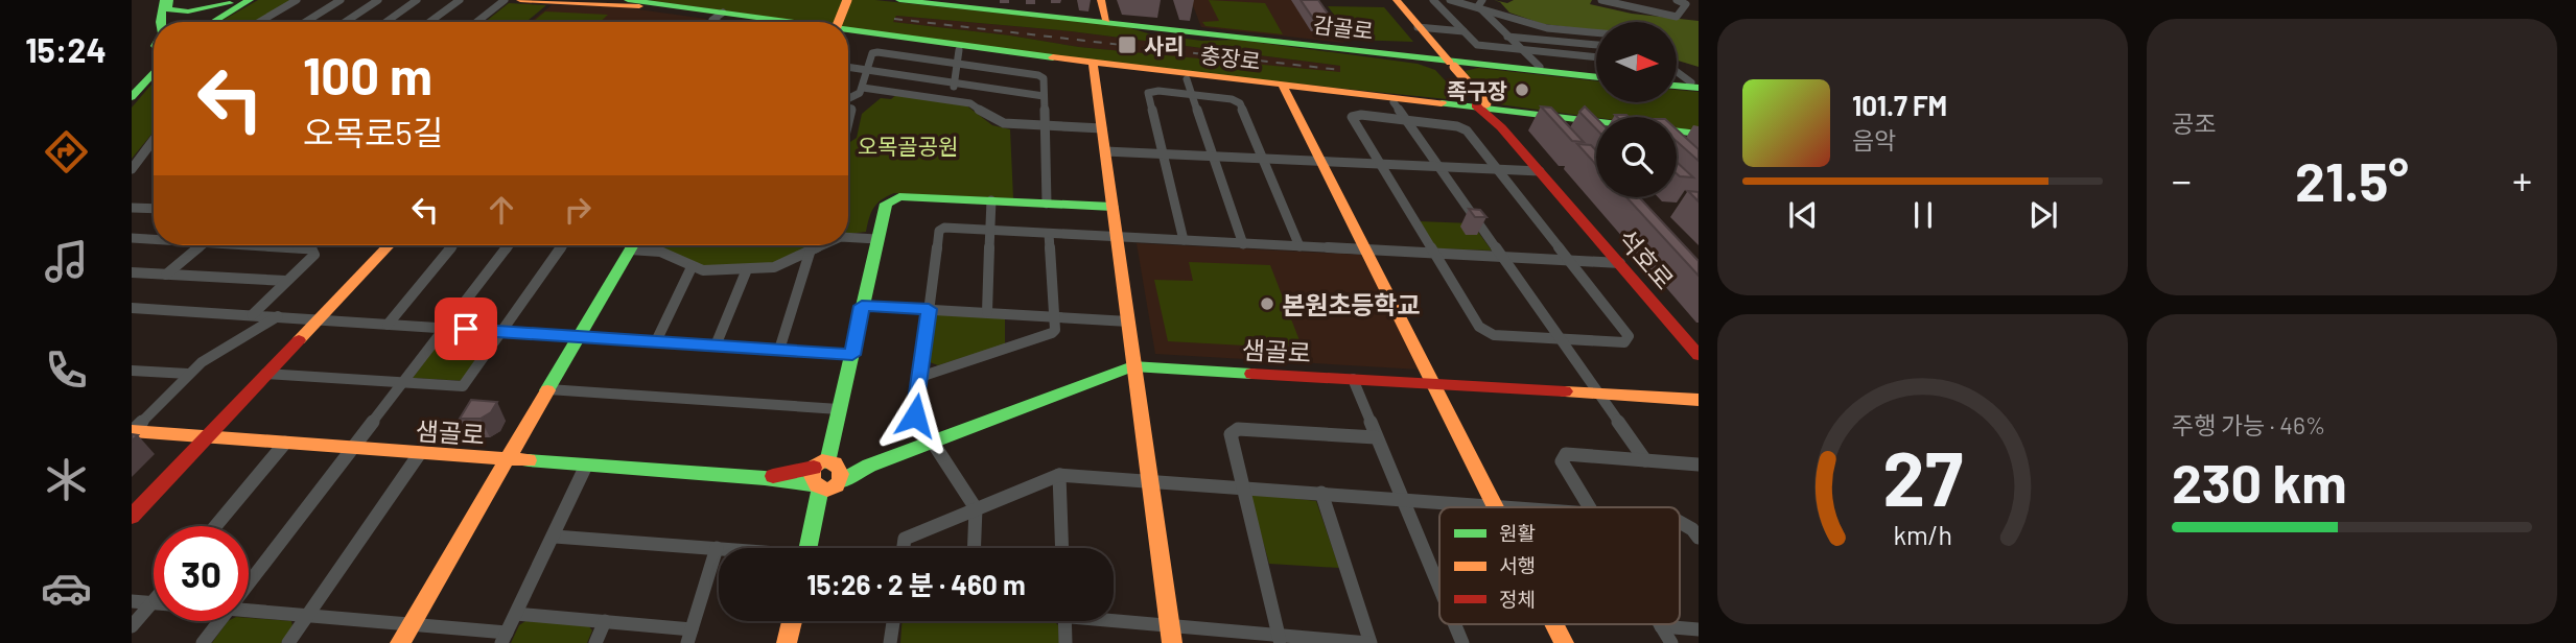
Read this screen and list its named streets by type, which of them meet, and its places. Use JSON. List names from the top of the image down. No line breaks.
{"streets":{"street":["감골로","충장로","석호로","샘골로"]},"crossings":[["감골로","석호로"],["충장로","석호로"]],"parks":["오목골공원"],"places":{"transit":["사리"],"other":["족구장","본원초등학교"]},"legend":["원활","서행","정체"],"north":"right","page":{"tabs":"15:24","tile":["공조",["주행 가능 · 46%","230 km"]],"turn":["100 m","오목로5길"],"song":["101.7 FM","음악"],"heat":["−","21.5°","+"],"limit":"30","trip":"15:26 · 2 분 · 460 m","gauge":["27","km/h"]}}
